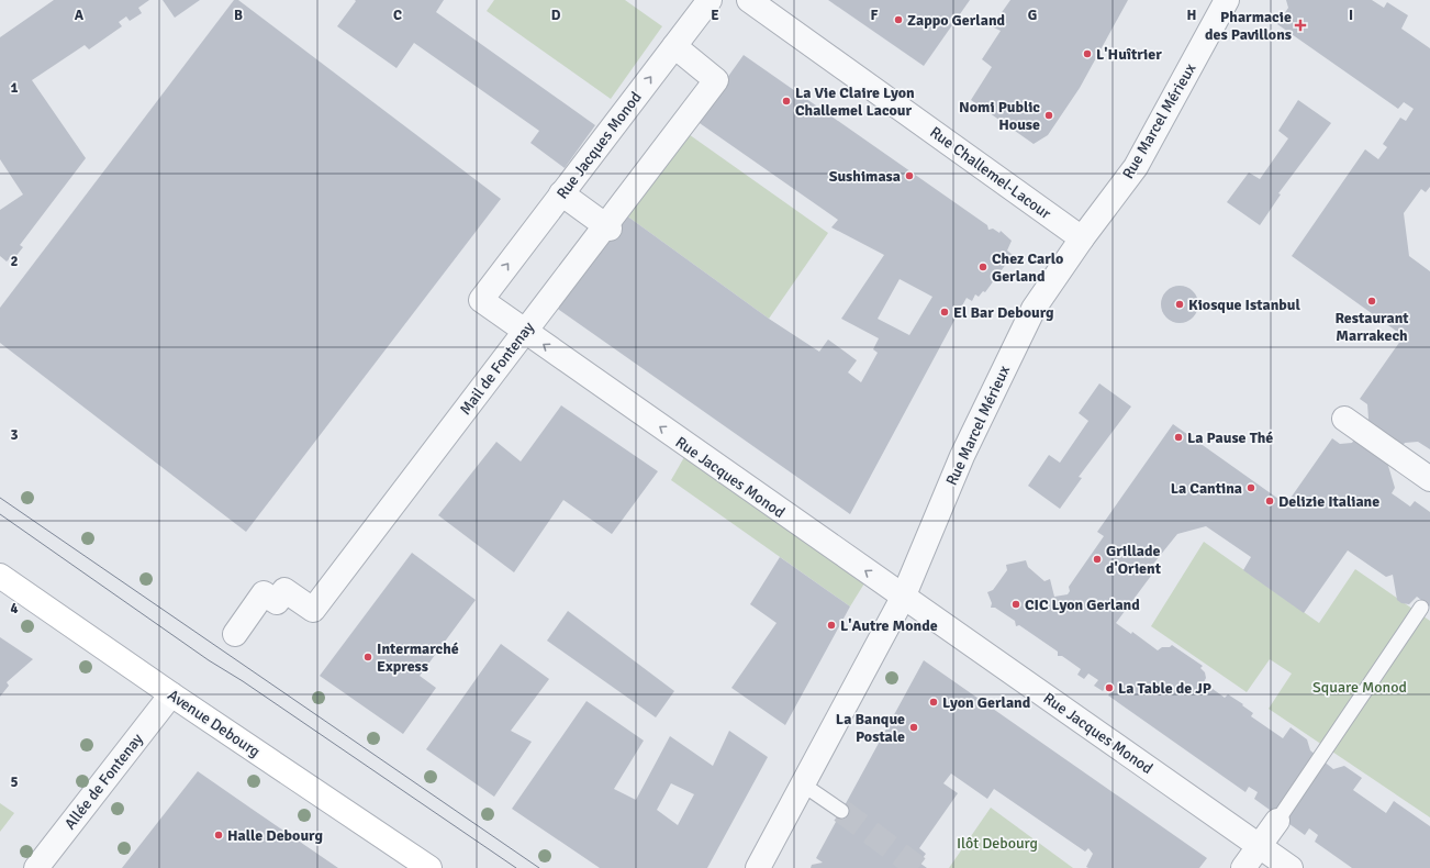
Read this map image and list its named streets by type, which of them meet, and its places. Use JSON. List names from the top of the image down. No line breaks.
{"streets":{"street":["Rue Marcel Mérieux","Rue Jacques Monod","Rue Challemel-Lacour","Mail de Fontenay","Avenue Debourg","Allée de Fontenay"]},"crossings":[["Rue Marcel Mérieux","Rue Jacques Monod"],["Rue Marcel Mérieux","Rue Challemel-Lacour"],["Rue Jacques Monod","Mail de Fontenay"],["Avenue Debourg","Allée de Fontenay"]],"parks":["Square Monod","Ilôt Debourg"],"places":{"other":["Zappo Gerland","L'Huîtrier","La Vie Claire Lyon Challemel Lacour","Nomi Public House","Sushimasa","Chez Carlo Gerland","Restaurant Marrakech","Kiosque Istanbul","El Bar Debourg","La Pause Thé","La Cantina","Delizie Italiane","Grillade d'Orient","CIC Lyon Gerland","L'Autre Monde","Intermarché Express","La Table de JP","Lyon Gerland","La Banque Postale","Halle Debourg"],"health":["Pharmacie des Pavillons"]},"grid":{"columns":["A","B","C","D","E","F","G","H","I"],"rows":["1","2","3","4","5"]}}
